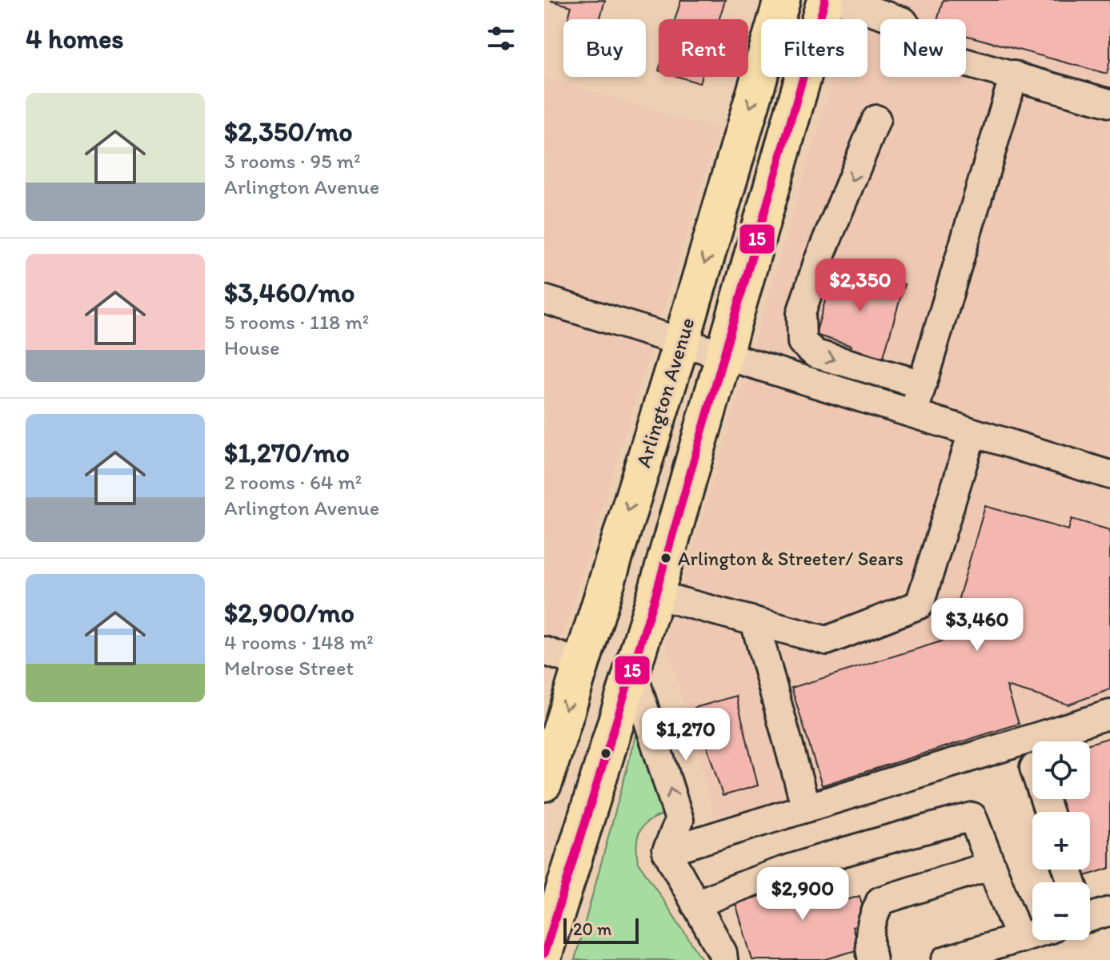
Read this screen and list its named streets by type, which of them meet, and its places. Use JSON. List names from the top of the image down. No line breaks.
{"streets":{"main road":["Arlington Avenue"]},"places":["Arlington & Streeter/ Sears"],"lines":["transit line 15"],"scale_bar":"20 m","page":{"heading":"4 homes","chip":["Buy","Rent","Filters","New"],"list":[{"name":"$2,350/mo","note":"3 rooms · 95 m² · Arlington Avenue"},{"name":"$3,460/mo","note":"5 rooms · 118 m² · House"},{"name":"$1,270/mo","note":"2 rooms · 64 m² · Arlington Avenue"},{"name":"$2,900/mo","note":"4 rooms · 148 m² · Melrose Street"}],"price":["$2,350","$3,460","$1,270","$2,900"],"map_buttons":["+","−"],"scale":"20 m"}}
